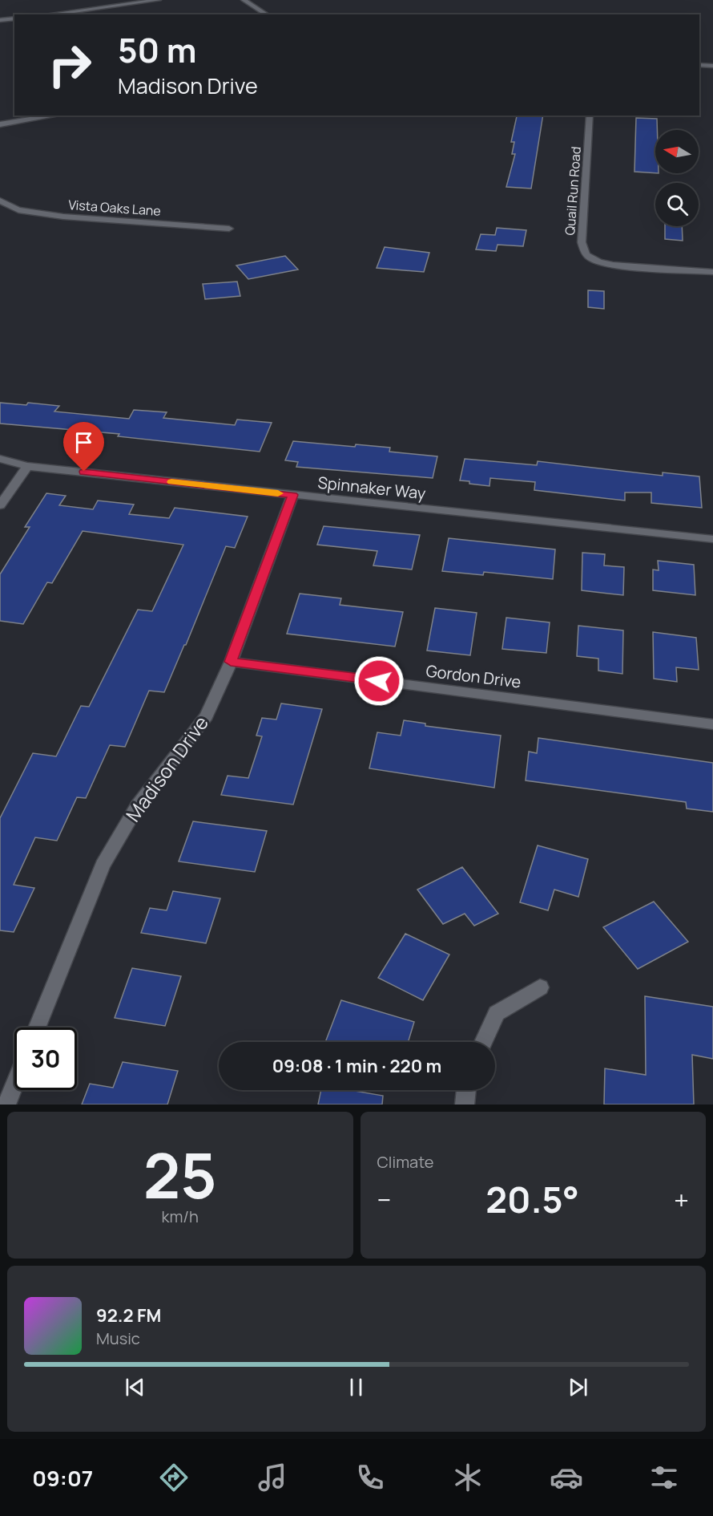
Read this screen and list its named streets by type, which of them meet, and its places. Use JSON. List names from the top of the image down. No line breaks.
{"streets":{"street":["Quail Run Road","Vista Oaks Lane","Spinnaker Way","Gordon Drive","Madison Drive"]},"crossings":[["Spinnaker Way","Madison Drive"],["Gordon Drive","Madison Drive"]],"north":"left","page":{"turn":["50 m","Madison Drive"],"limit":"30","trip":"09:08 · 1 min · 220 m","tile":[["25","km/h"],"Climate"],"heat":["−","20.5°","+"],"song":["92.2 FM","Music"],"tabs":"09:07"}}
